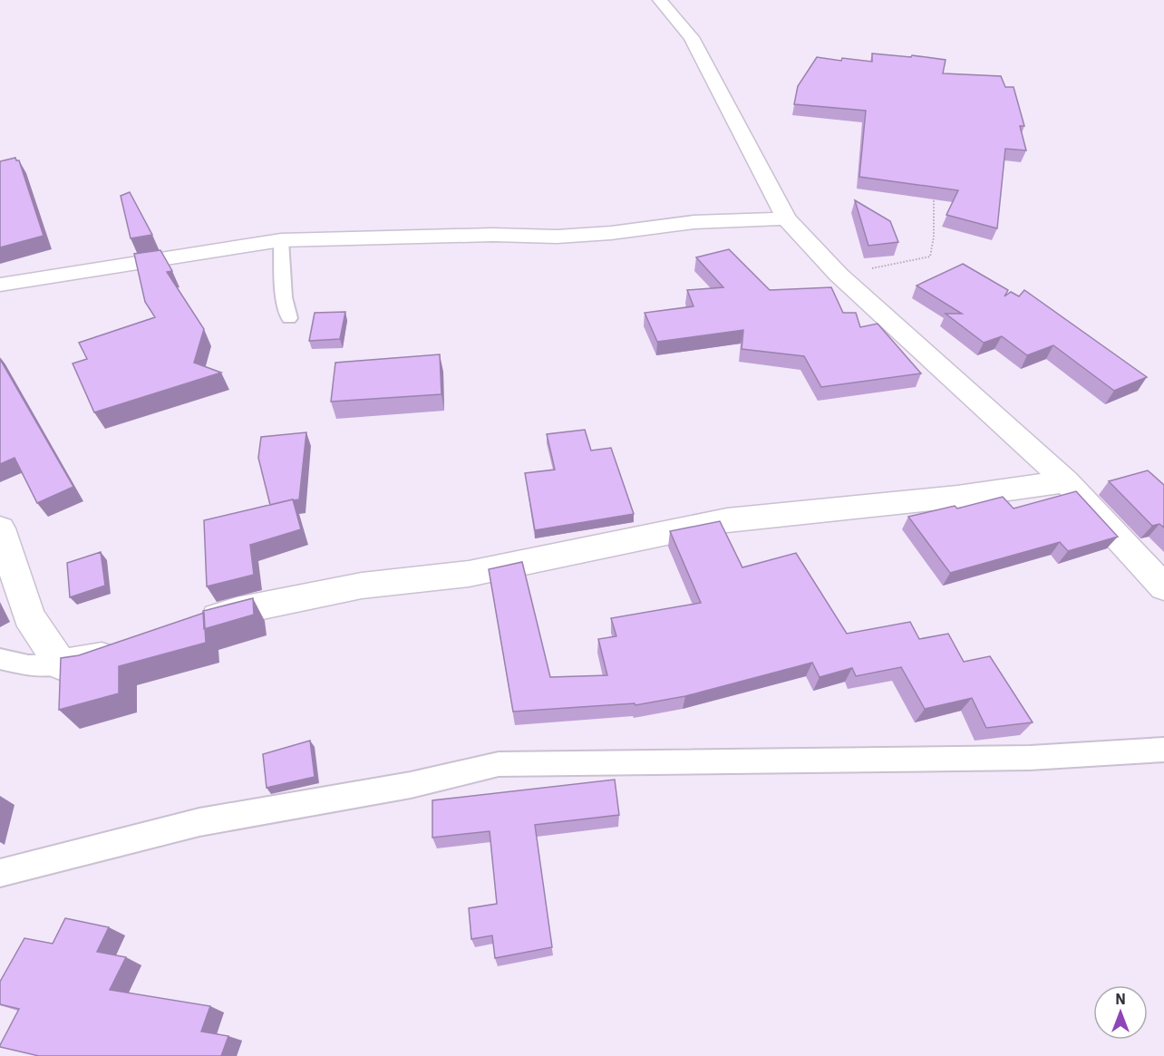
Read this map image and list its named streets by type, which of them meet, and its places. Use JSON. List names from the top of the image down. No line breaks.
{"north":"top"}
